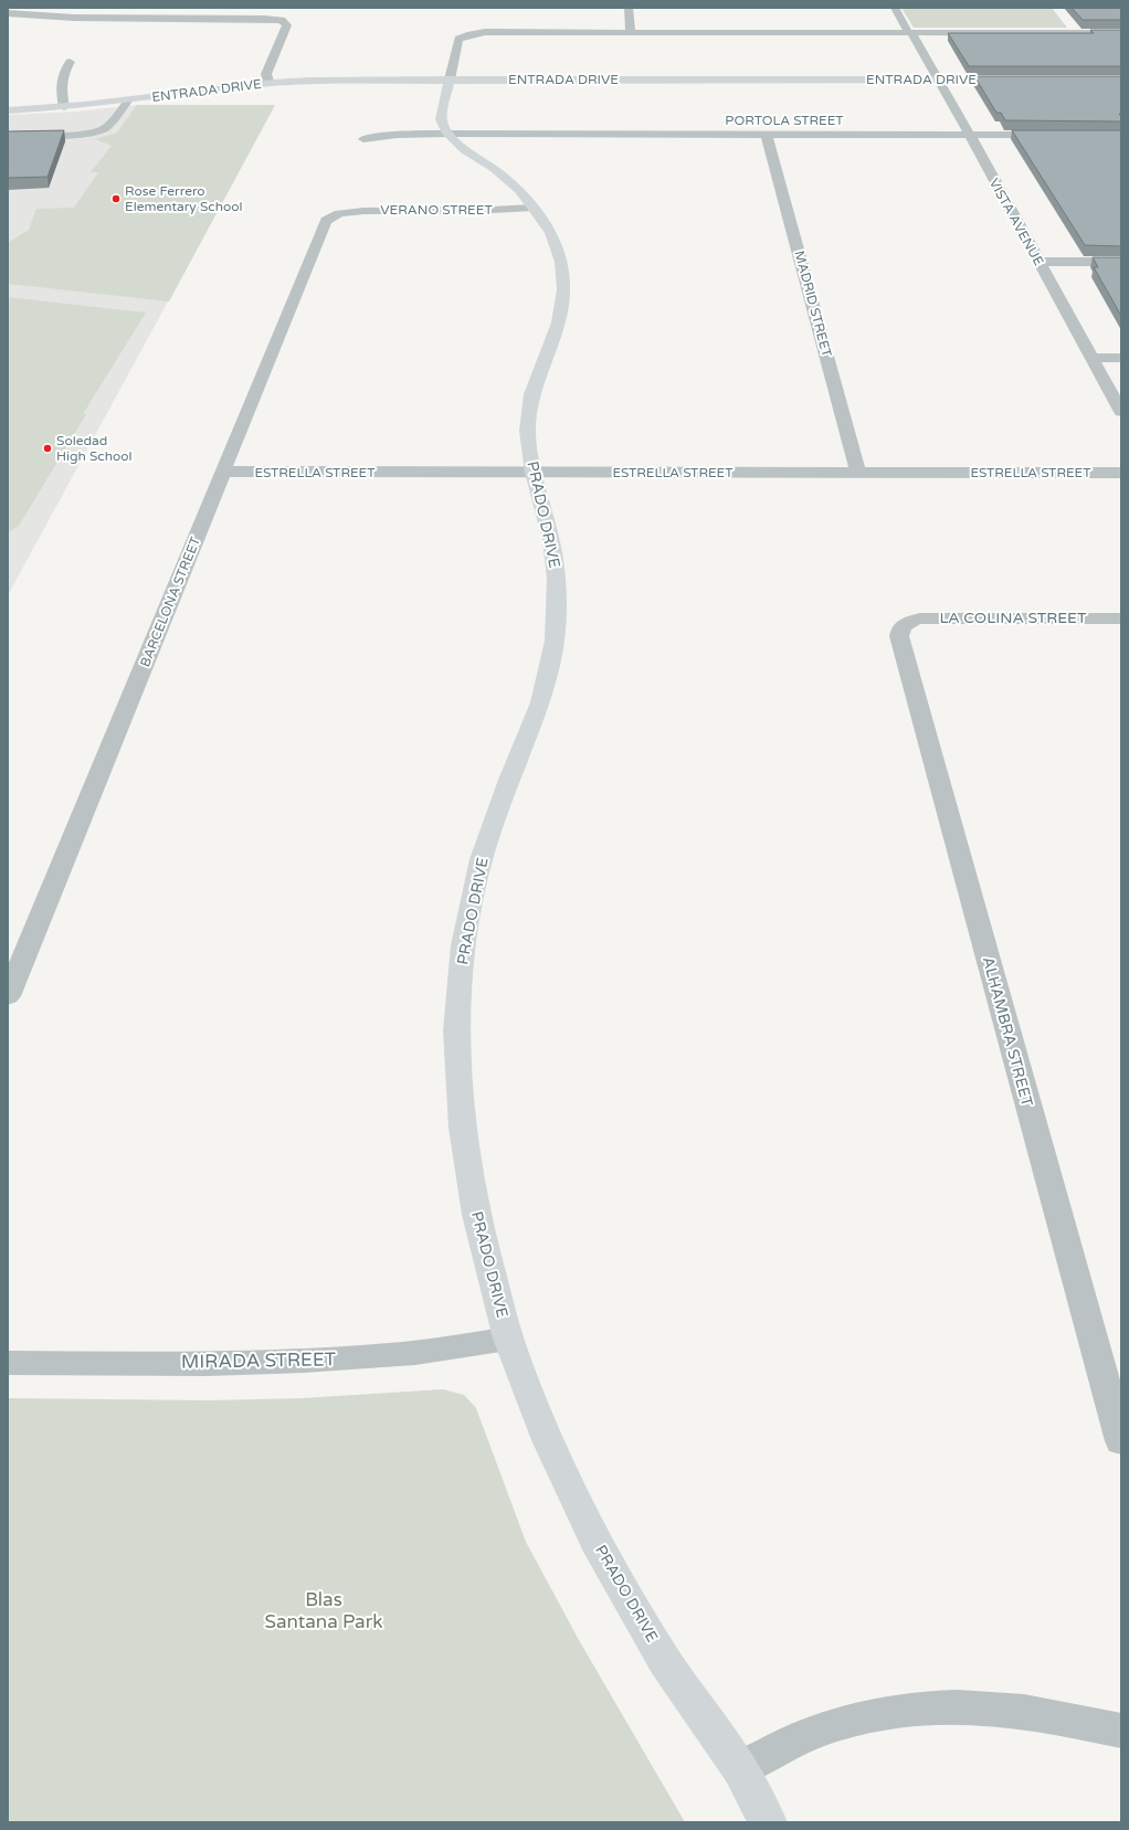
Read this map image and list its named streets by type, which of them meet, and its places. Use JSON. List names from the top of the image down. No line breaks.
{"streets":{"street":["ENTRADA DRIVE","PORTOLA STREET","VERANO STREET","VISTA AVENUE","MADRID STREET","ESTRELLA STREET","PRADO DRIVE","BARCELONA STREET","LA COLINA STREET","ALHAMBRA STREET","MIRADA STREET"]},"crossings":[["ENTRADA DRIVE","VISTA AVENUE"],["PORTOLA STREET","VISTA AVENUE"],["PORTOLA STREET","MADRID STREET"],["PORTOLA STREET","PRADO DRIVE"],["VERANO STREET","PRADO DRIVE"],["VERANO STREET","BARCELONA STREET"],["MADRID STREET","ESTRELLA STREET"],["ESTRELLA STREET","PRADO DRIVE"],["ESTRELLA STREET","BARCELONA STREET"],["PRADO DRIVE","MIRADA STREET"],["LA COLINA STREET","ALHAMBRA STREET"]],"parks":["Blas Santana Park"],"places":["Rose Ferrero Elementary School","Soledad High School"]}
